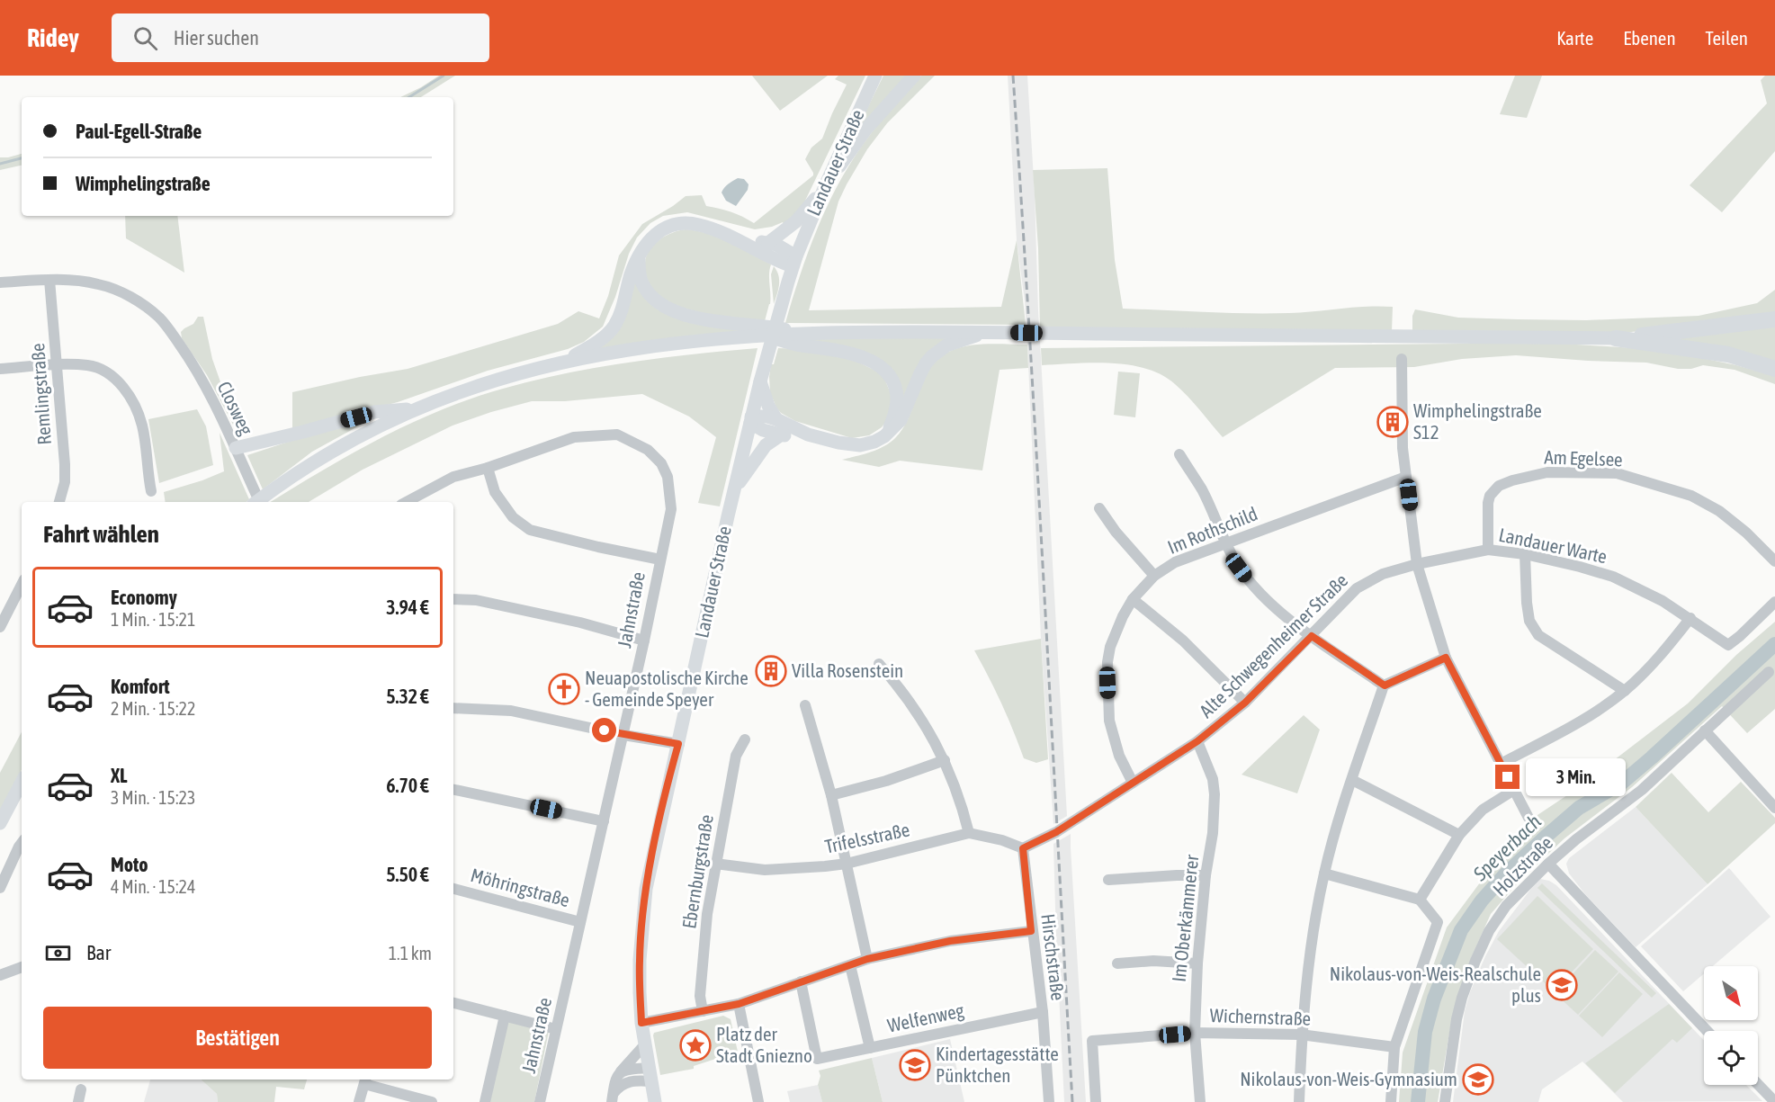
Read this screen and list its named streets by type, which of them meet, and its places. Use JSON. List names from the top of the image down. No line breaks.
{"streets":{"main road":["Landauer Straße"],"street":["Remlingstraße","Closweg","Am Egelsee","Im Rothschild","Landauer Warte","Jahnstraße","Alte Schwegenheimer Straße","Trifelsstraße","Holzstraße","Ebernburgstraße","Möhringstraße","Im Oberkämmerer","Hirschstraße","Wichernstraße","Welfenweg"]},"crossings":[["Remlingstraße","Closweg"],["Am Egelsee","Landauer Warte"],["Im Rothschild","Alte Schwegenheimer Straße"],["Landauer Warte","Alte Schwegenheimer Straße"],["Jahnstraße","Möhringstraße"],["Alte Schwegenheimer Straße","Trifelsstraße"],["Alte Schwegenheimer Straße","Im Oberkämmerer"],["Alte Schwegenheimer Straße","Hirschstraße"],["Trifelsstraße","Ebernburgstraße"],["Trifelsstraße","Hirschstraße"],["Im Oberkämmerer","Wichernstraße"],["Hirschstraße","Welfenweg"]],"water":["Speyerbach"],"places":{"building":["Wimphelingstraße S12","Villa Rosenstein"],"church":["Neuapostolische Kirche - Gemeinde Speyer"],"school or university":["Nikolaus-von-Weis-Realschule plus","Kindertagesstätte Pünktchen","Nikolaus-von-Weis-Gymnasium"],"place":["Platz der Stadt Gniezno"]},"north":"bottom right","page":{"header":"Ridey","search":"Hier suchen","nav":["Karte","Ebenen","Teilen"],"banner":["Paul-Egell-Straße","Wimphelingstraße"],"heading":"Fahrt wählen","list":[{"name":"Economy","note":"1 Min. · 15:21","value":"3.94 €"},{"name":"Komfort","note":"2 Min. · 15:22","value":"5.32 €"},{"name":"XL","note":"3 Min. · 15:23","value":"6.70 €"},{"name":"Moto","note":"4 Min. · 15:24","value":"5.50 €"}],"bubble":"3 Min.","pay":["Bar","1.1 km"],"buttons":"Bestätigen"}}
